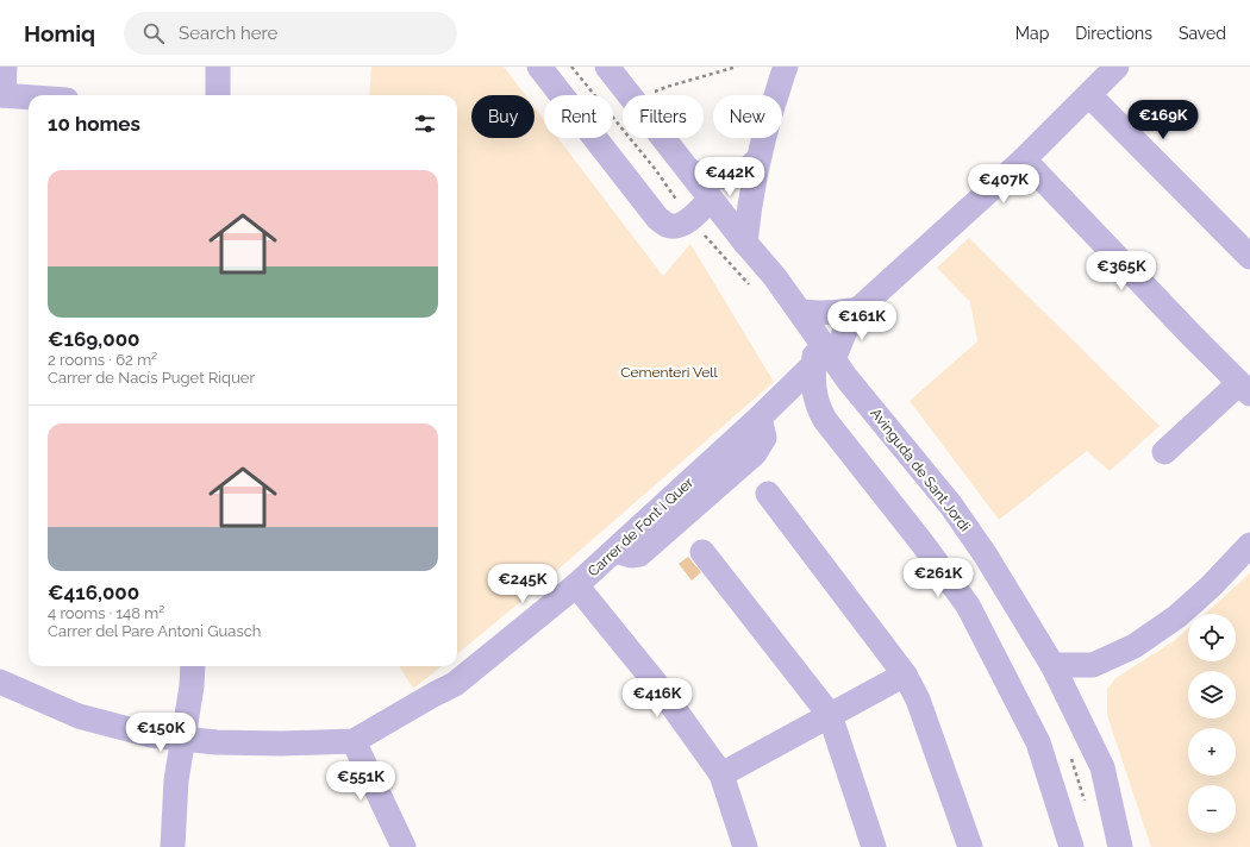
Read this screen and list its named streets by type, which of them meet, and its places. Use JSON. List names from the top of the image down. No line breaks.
{"streets":{"street":["Avinguda de Sant Jordi","Carrer de Font i Quer"]},"crossings":[["Avinguda de Sant Jordi","Carrer de Font i Quer"]],"parks":["Cementeri Vell"],"page":{"header":"Homiq","search":"Search here","nav":["Map","Directions","Saved"],"chip":["Buy","Rent","Filters","New"],"heading":"10 homes","price":["€169K","€442K","€407K","€365K","€161K","€261K","€245K","€416K","€150K","€551K"],"list":[{"name":"€169,000","note":"2 rooms · 62 m² · Carrer de Nacís Puget Riquer"},{"name":"€416,000","note":"4 rooms · 148 m² · Carrer del Pare Antoni Guasch"}],"map_buttons":["+","−"]}}
